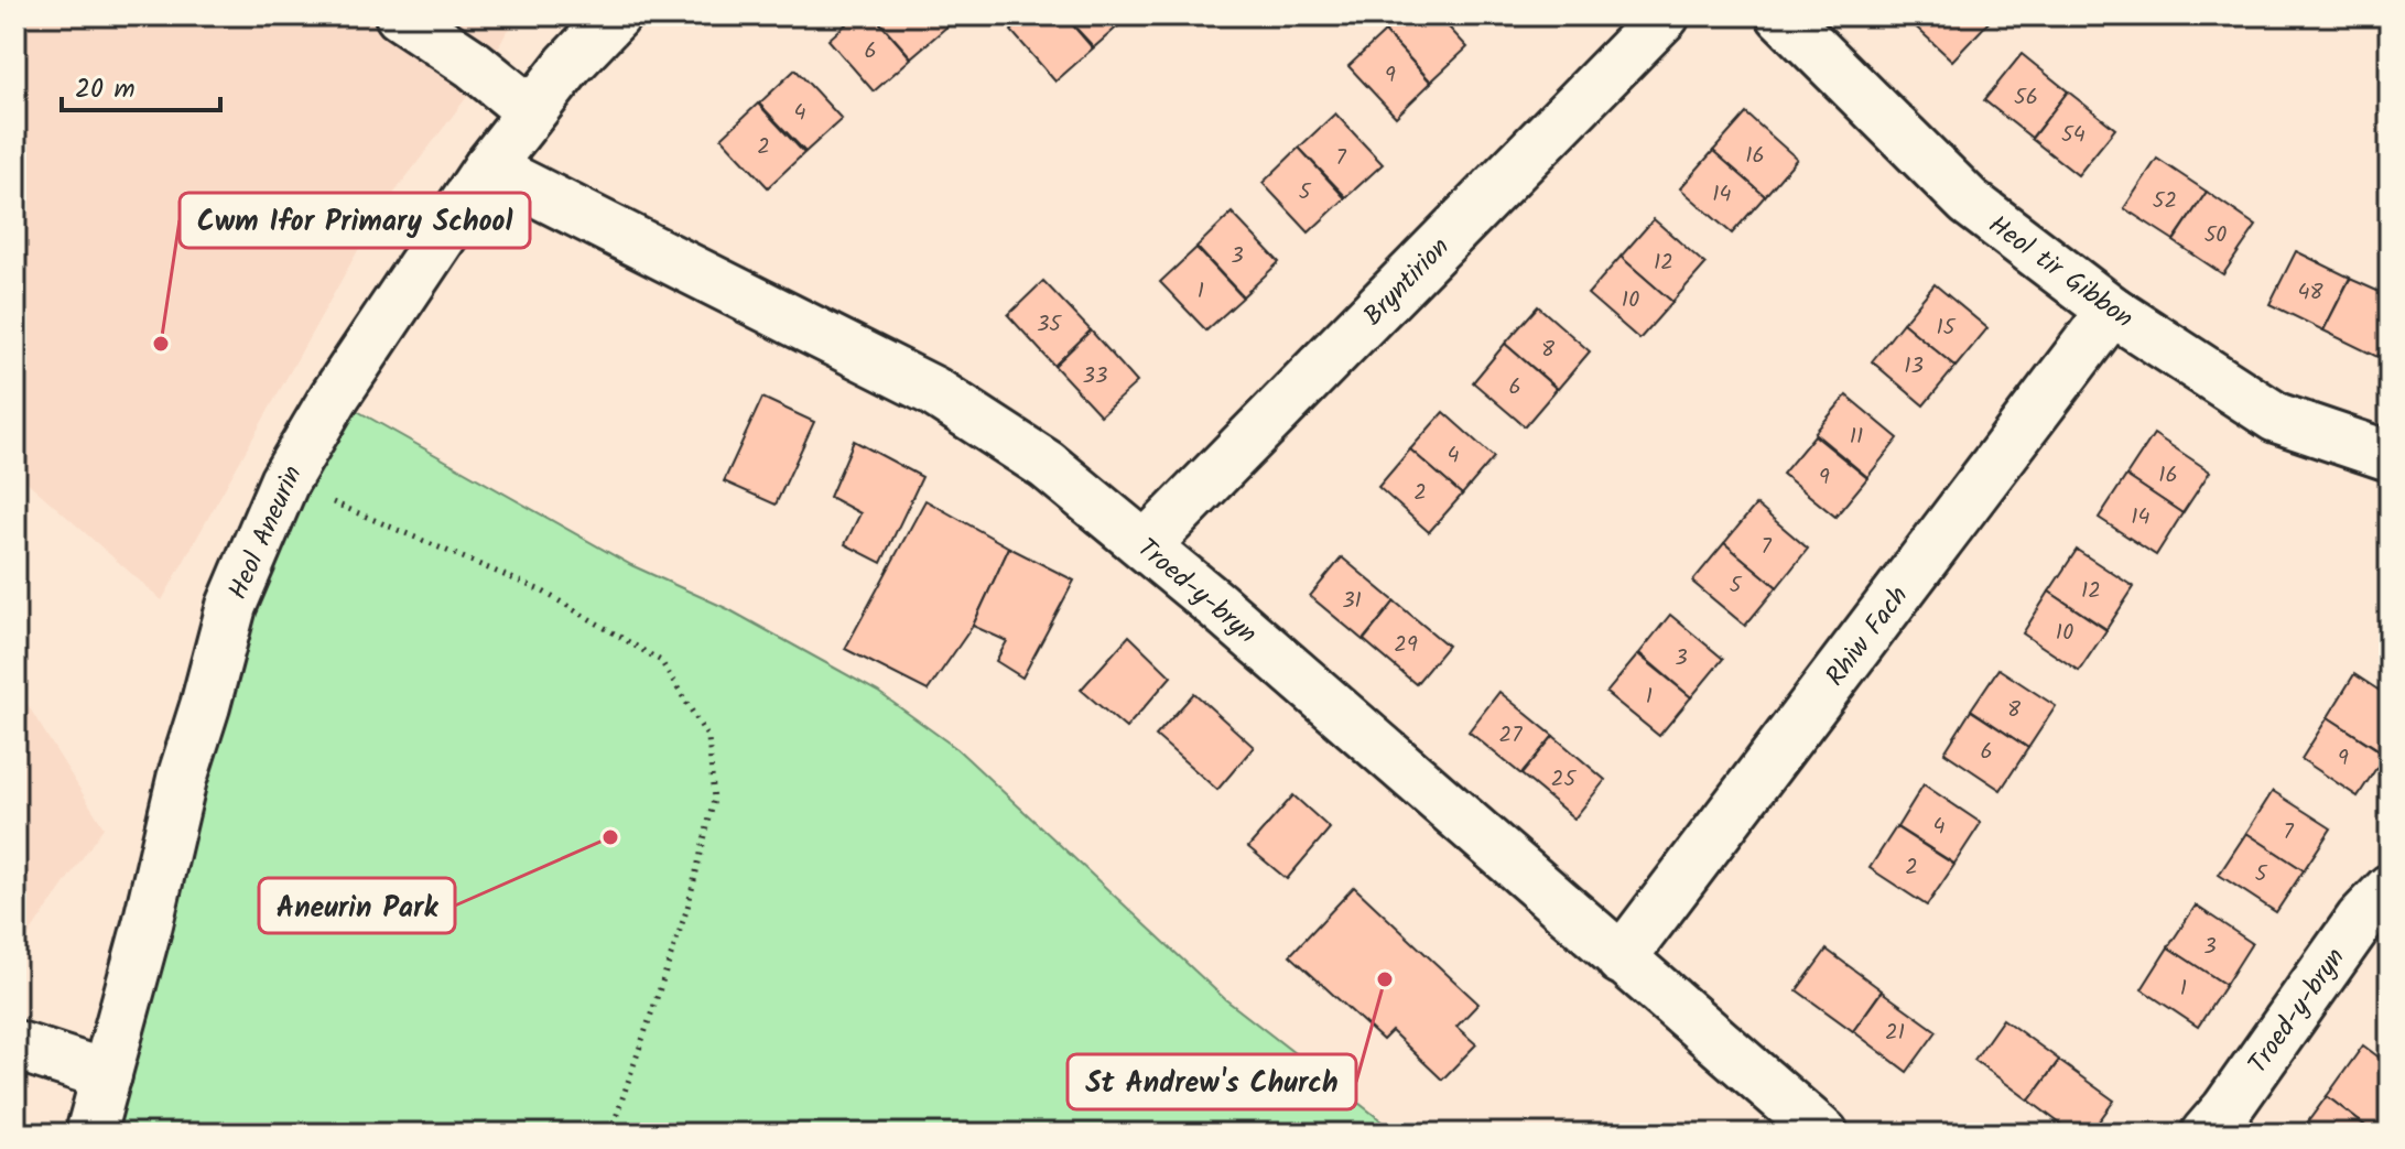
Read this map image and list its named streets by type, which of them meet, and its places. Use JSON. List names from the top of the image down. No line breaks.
{"streets":{"street":["Heol tir Gibbon","Bryntirion","Heol Aneurin","Troed-y-bryn","Rhiw Fach"]},"crossings":[["Heol tir Gibbon","Rhiw Fach"],["Bryntirion","Troed-y-bryn"],["Heol Aneurin","Troed-y-bryn"],["Troed-y-bryn","Rhiw Fach"]],"places":["Cwm Ifor Primary School","Aneurin Park","St Andrew's Church"],"house_numbers":["6","9","56","4","54","2","16","7","5","14","52","50","3","12","1","48","10","35","15","8","13","33","6","11","4","16","9","2","14","7","5","12","31","10","29","3","1","8","27","6","9","25","4","7","2","5","3","1","21"],"scale_bar":"20 m"}
